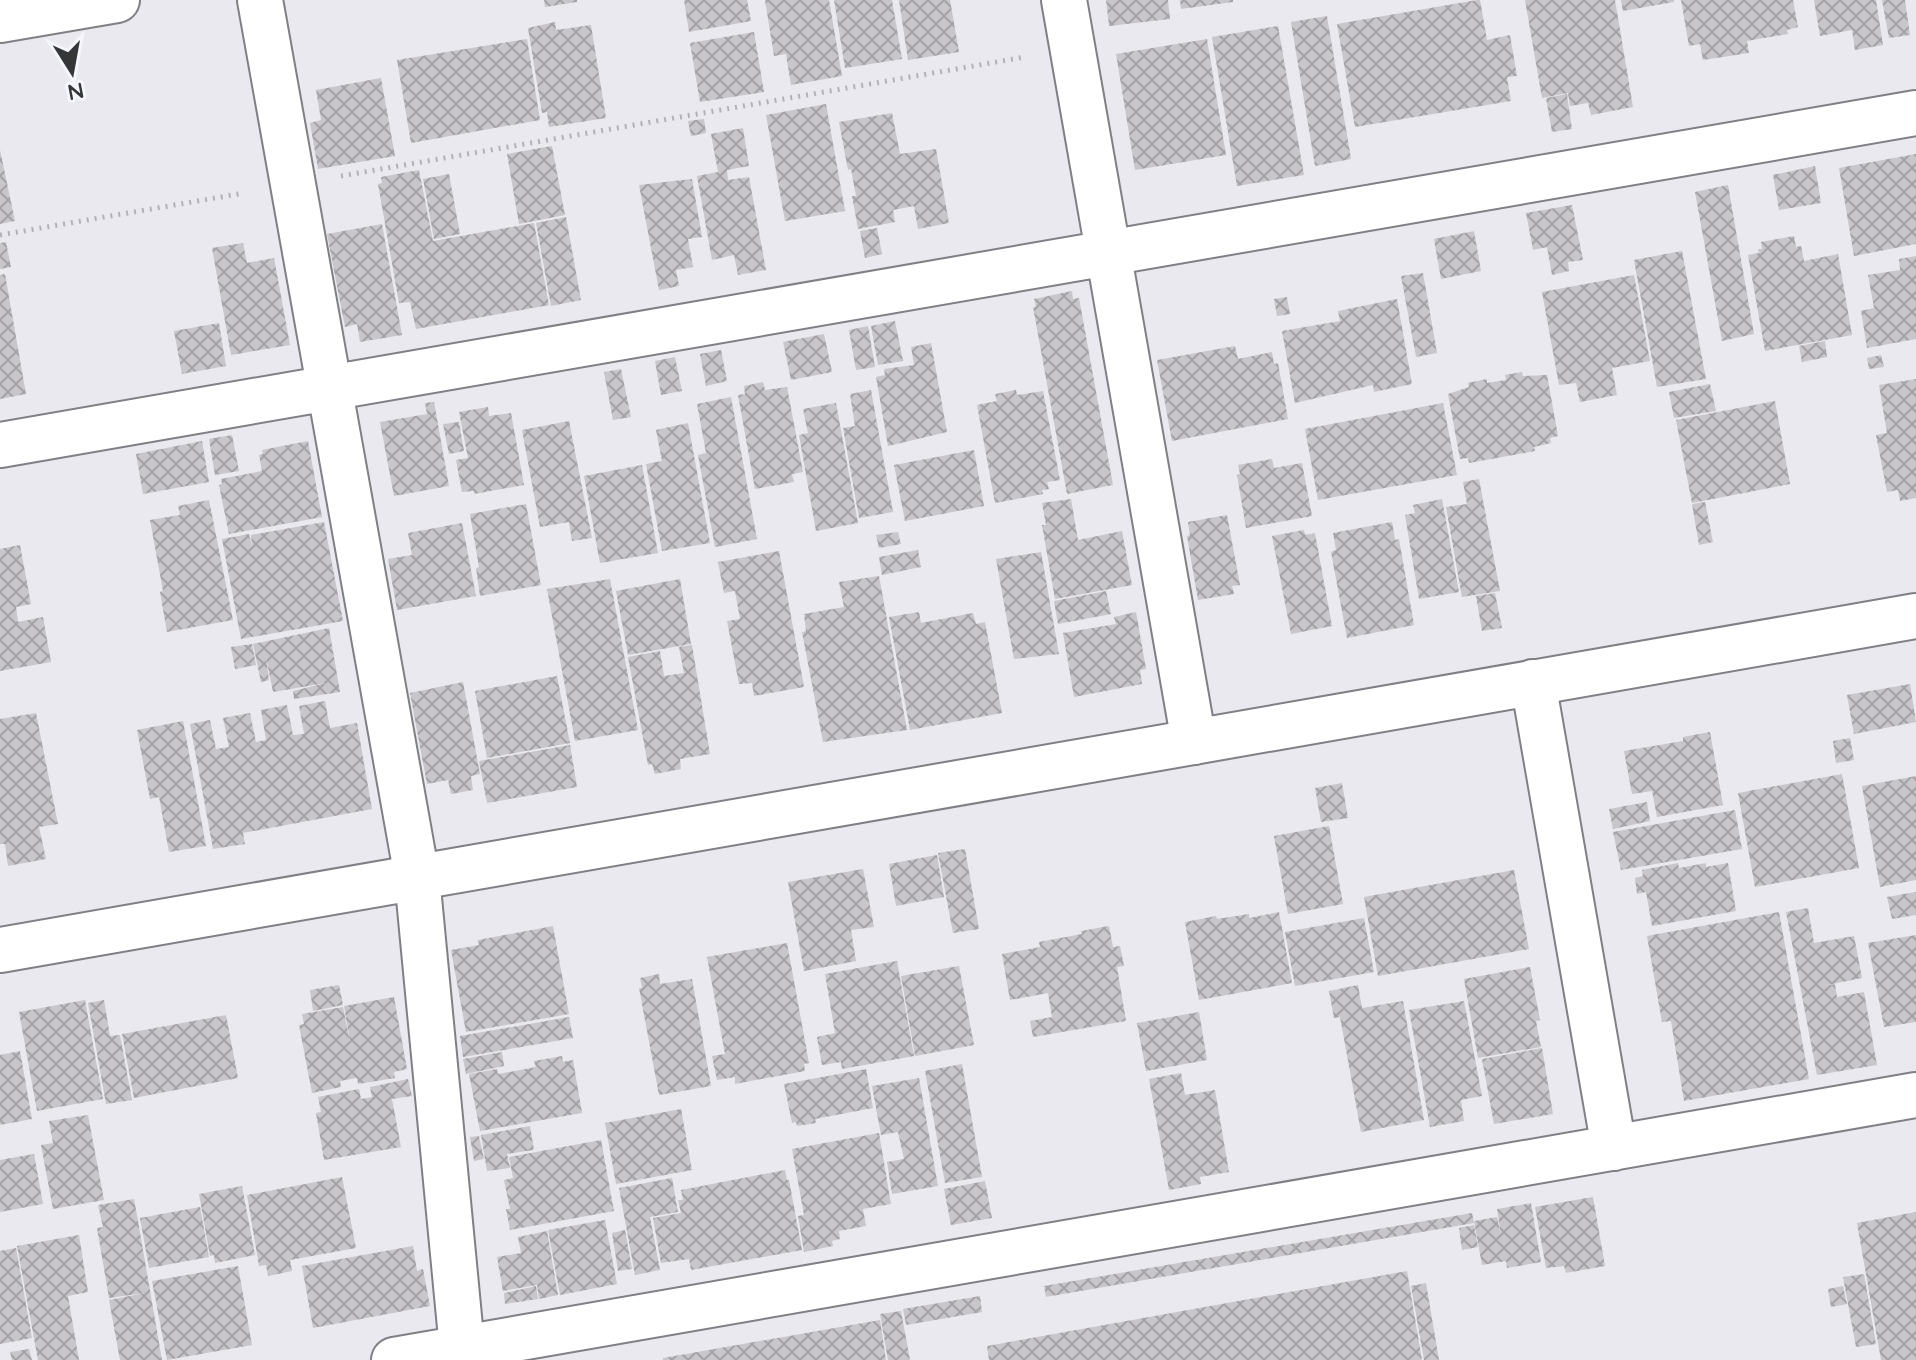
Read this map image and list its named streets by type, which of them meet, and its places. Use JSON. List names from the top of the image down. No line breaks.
{"north":"bottom"}
